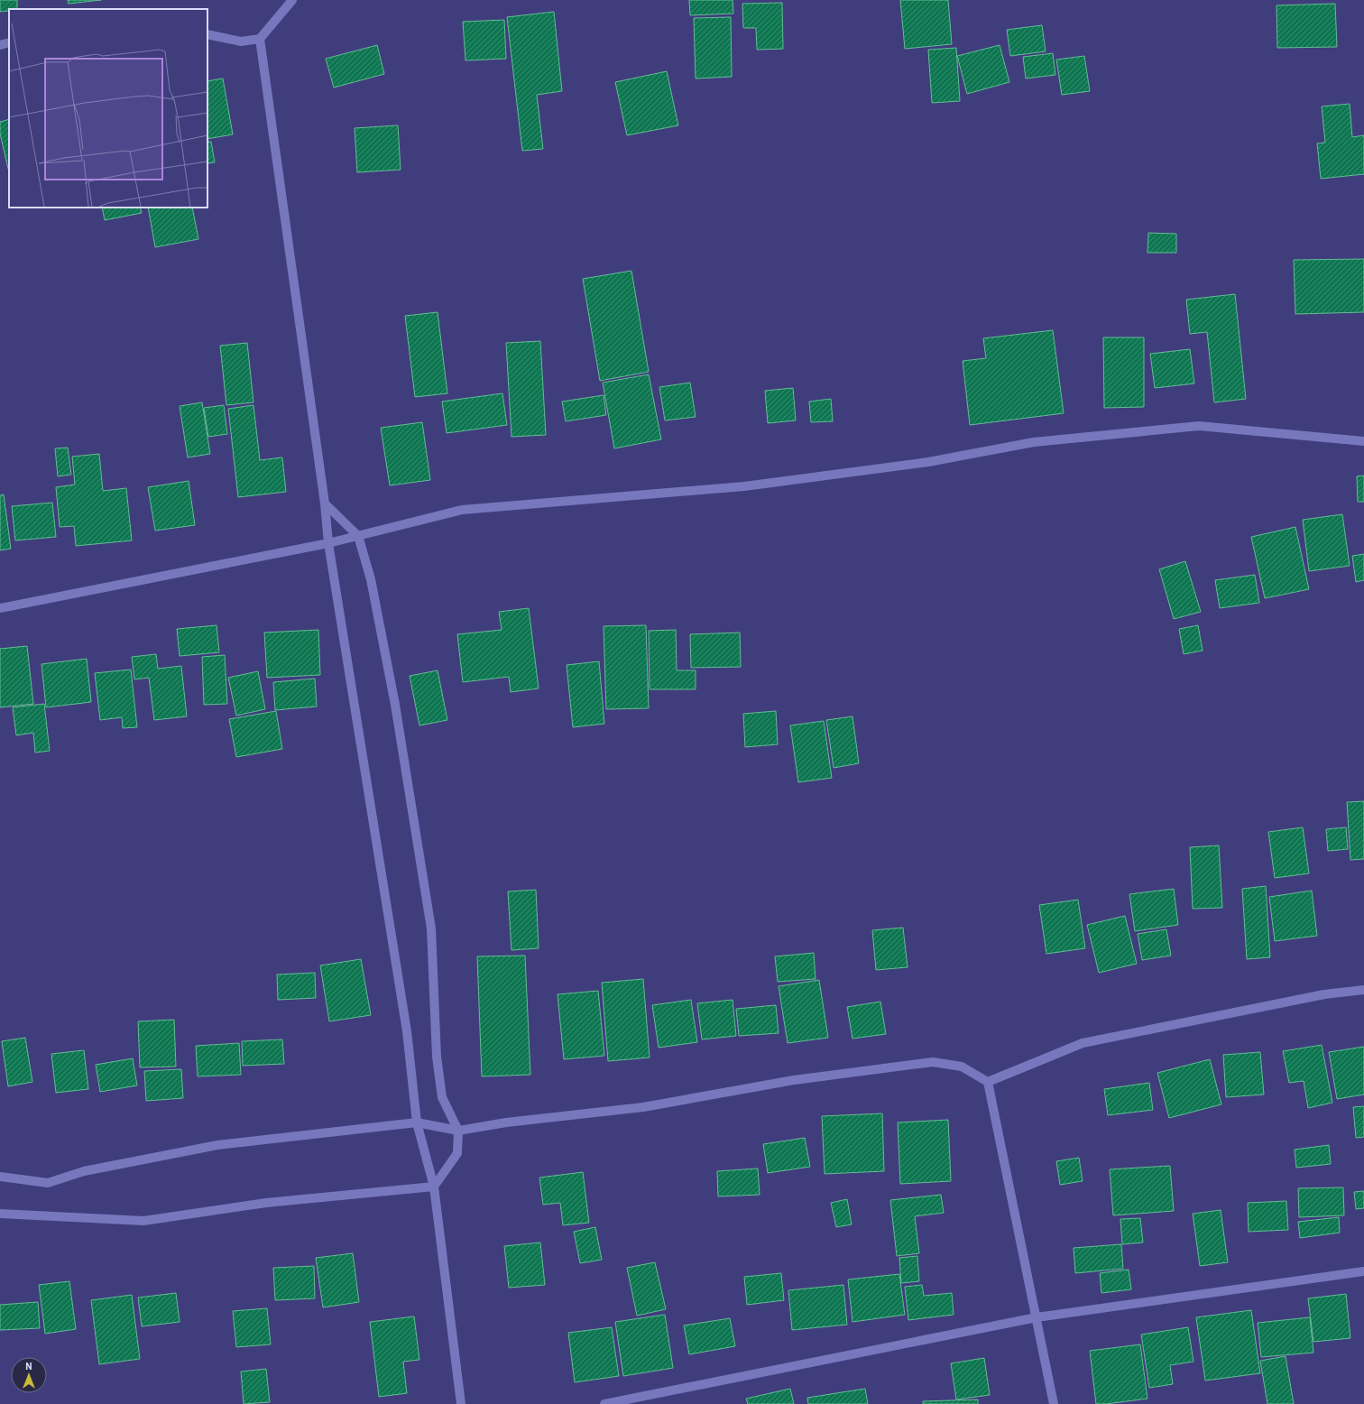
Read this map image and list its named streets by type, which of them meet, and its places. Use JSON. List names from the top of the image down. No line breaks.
{"north":"top"}
